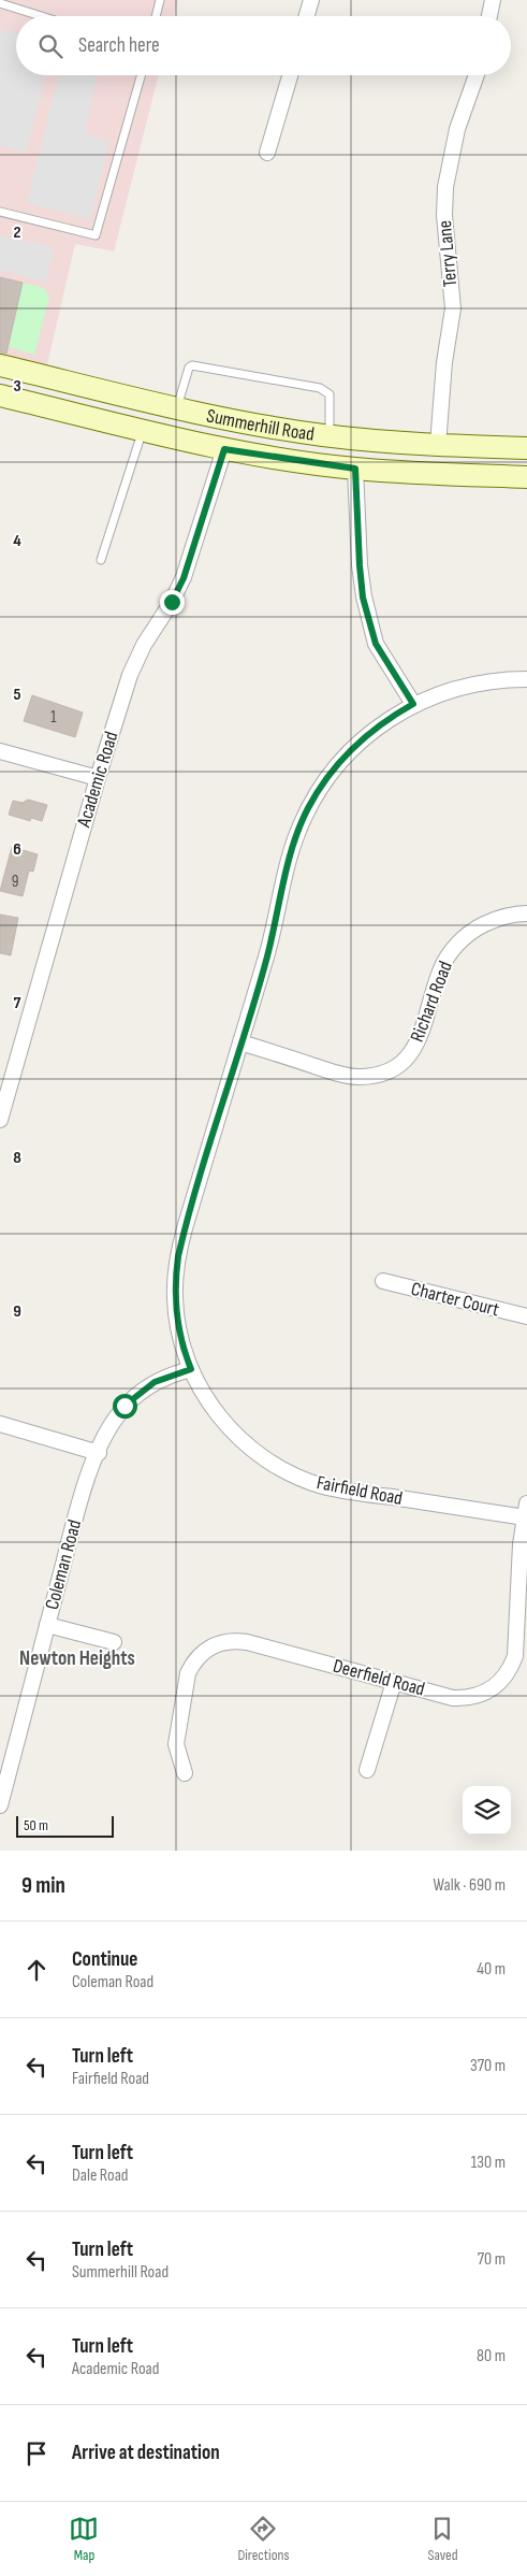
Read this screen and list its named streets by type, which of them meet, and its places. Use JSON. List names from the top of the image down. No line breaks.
{"streets":{"street":["Terry Lane","Summerhill Road","Academic Road","Richard Road","Charter Court","Fairfield Road","Coleman Road","Deerfield Road"]},"crossings":[["Terry Lane","Summerhill Road"],["Summerhill Road","Academic Road"],["Richard Road","Fairfield Road"],["Fairfield Road","Coleman Road"],["Fairfield Road","Deerfield Road"]],"districts":["Newton Heights"],"house_numbers":["1","9"],"scale_bar":"50 m","page":{"search":"Search here","scale":"50 m","heading":["9 min","Walk · 690 m"],"list":[["Continue","Coleman Road","40 m"],["Turn left","Fairfield Road","370 m"],["Turn left","Dale Road","130 m"],["Turn left","Summerhill Road","70 m"],["Turn left","Academic Road","80 m"],"Arrive at destination"],"nav":["Map","Directions","Saved"]},"grid":{"rows":["2","3","4","5","6","7","8","9"]}}
